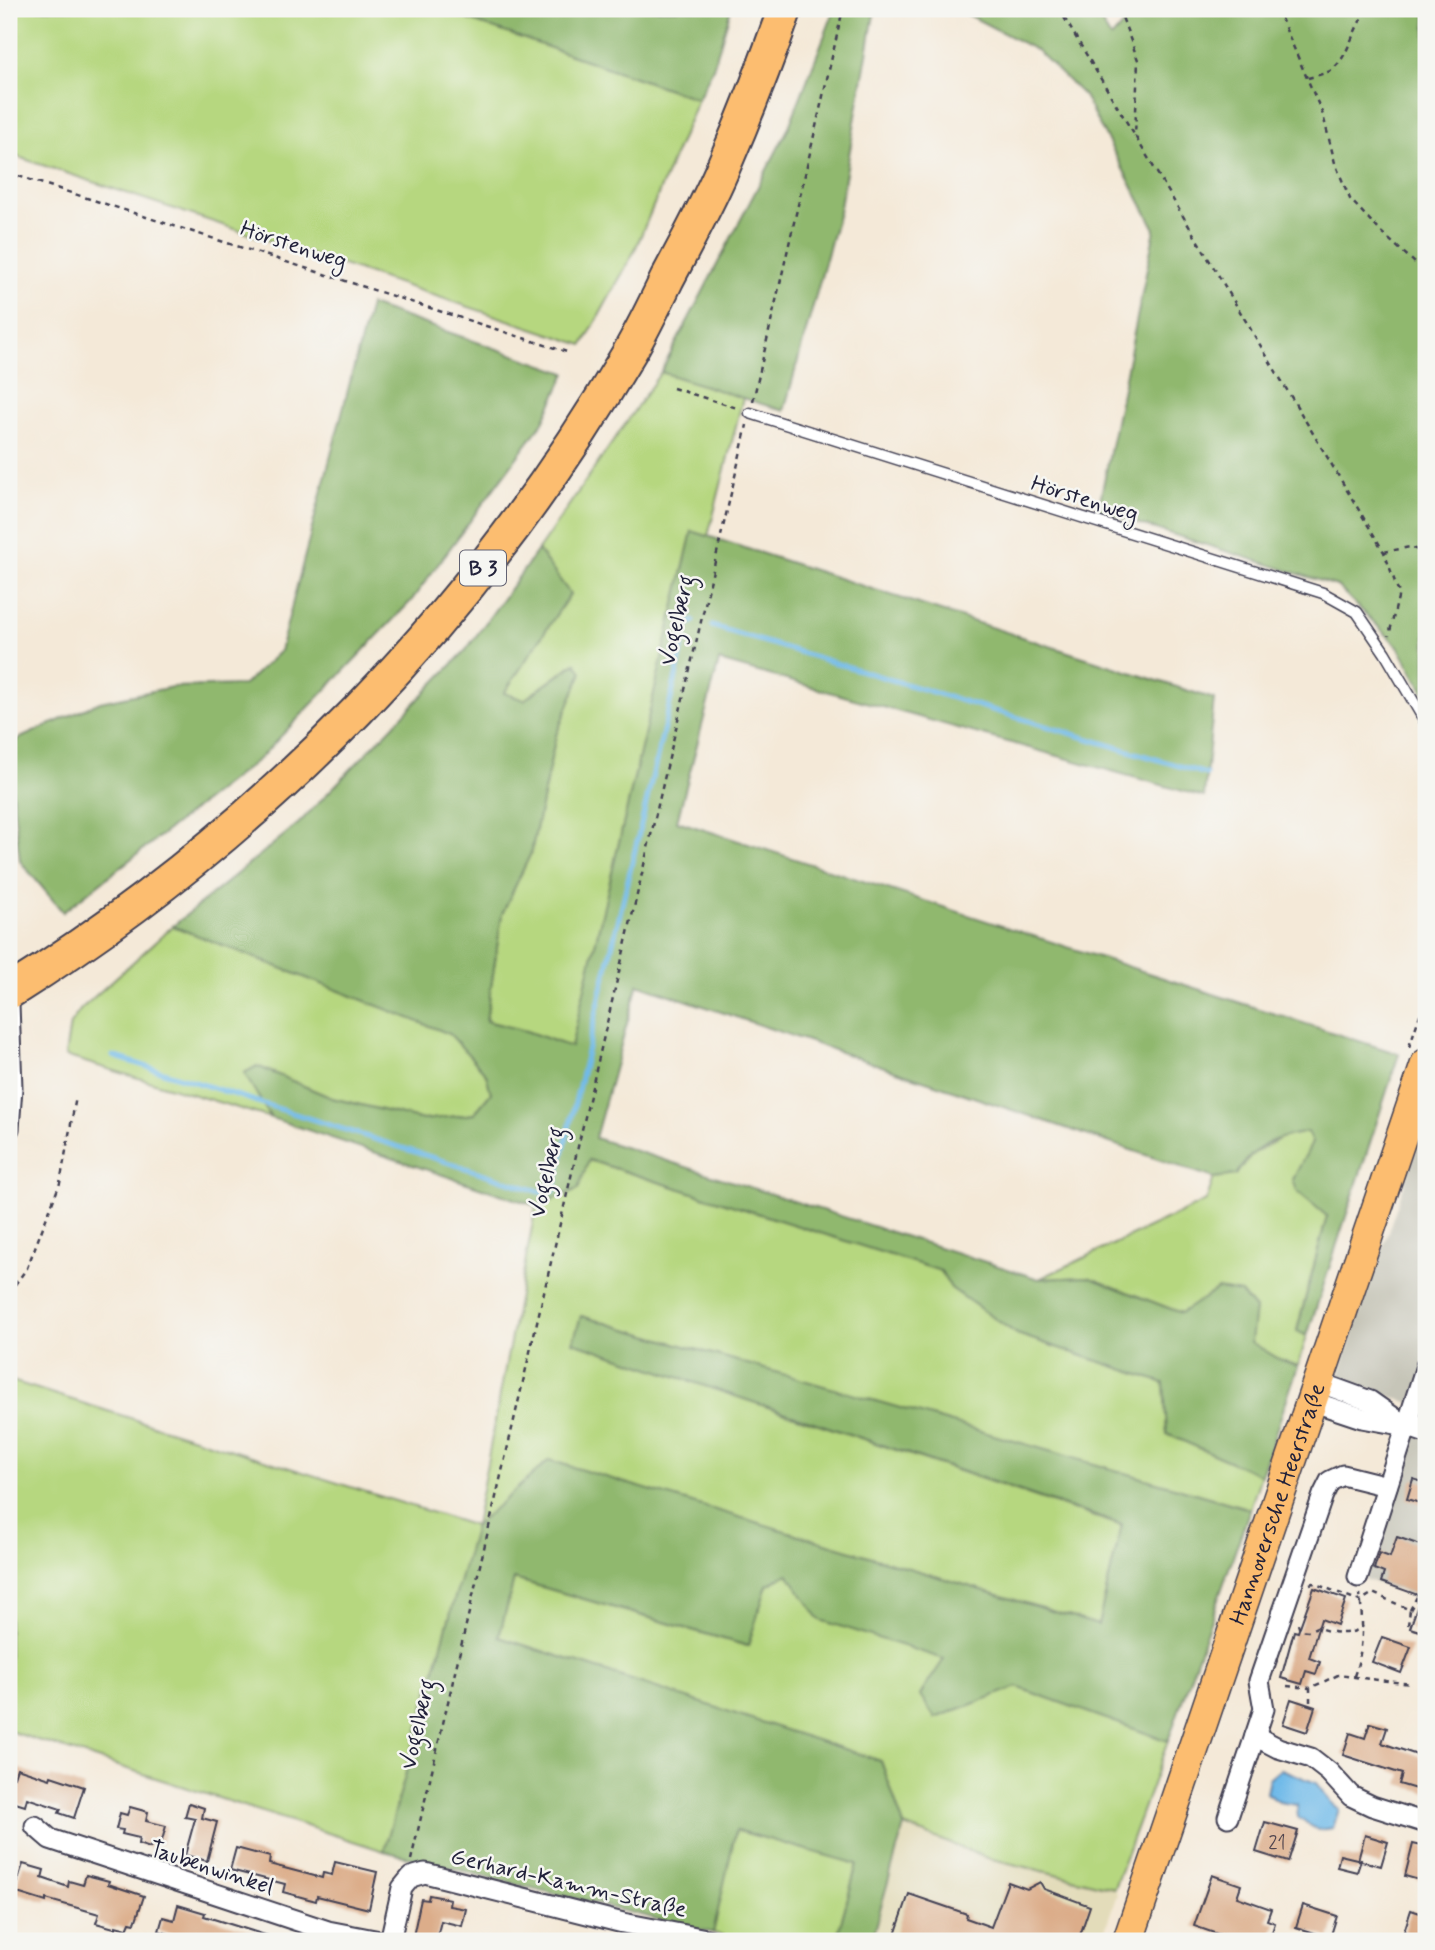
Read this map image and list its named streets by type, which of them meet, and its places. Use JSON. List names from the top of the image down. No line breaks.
{"streets":{"highway":["B 3"],"main road":["Hannoversche Heerstraße"],"street":["Taubenwinkel","Gerhard-Kamm-Straße"],"lane":["Hörstenweg"],"path":["Vogelberg"]},"crossings":[["Hörstenweg","Vogelberg"],["Vogelberg","Gerhard-Kamm-Straße"]],"house_numbers":["21"]}
